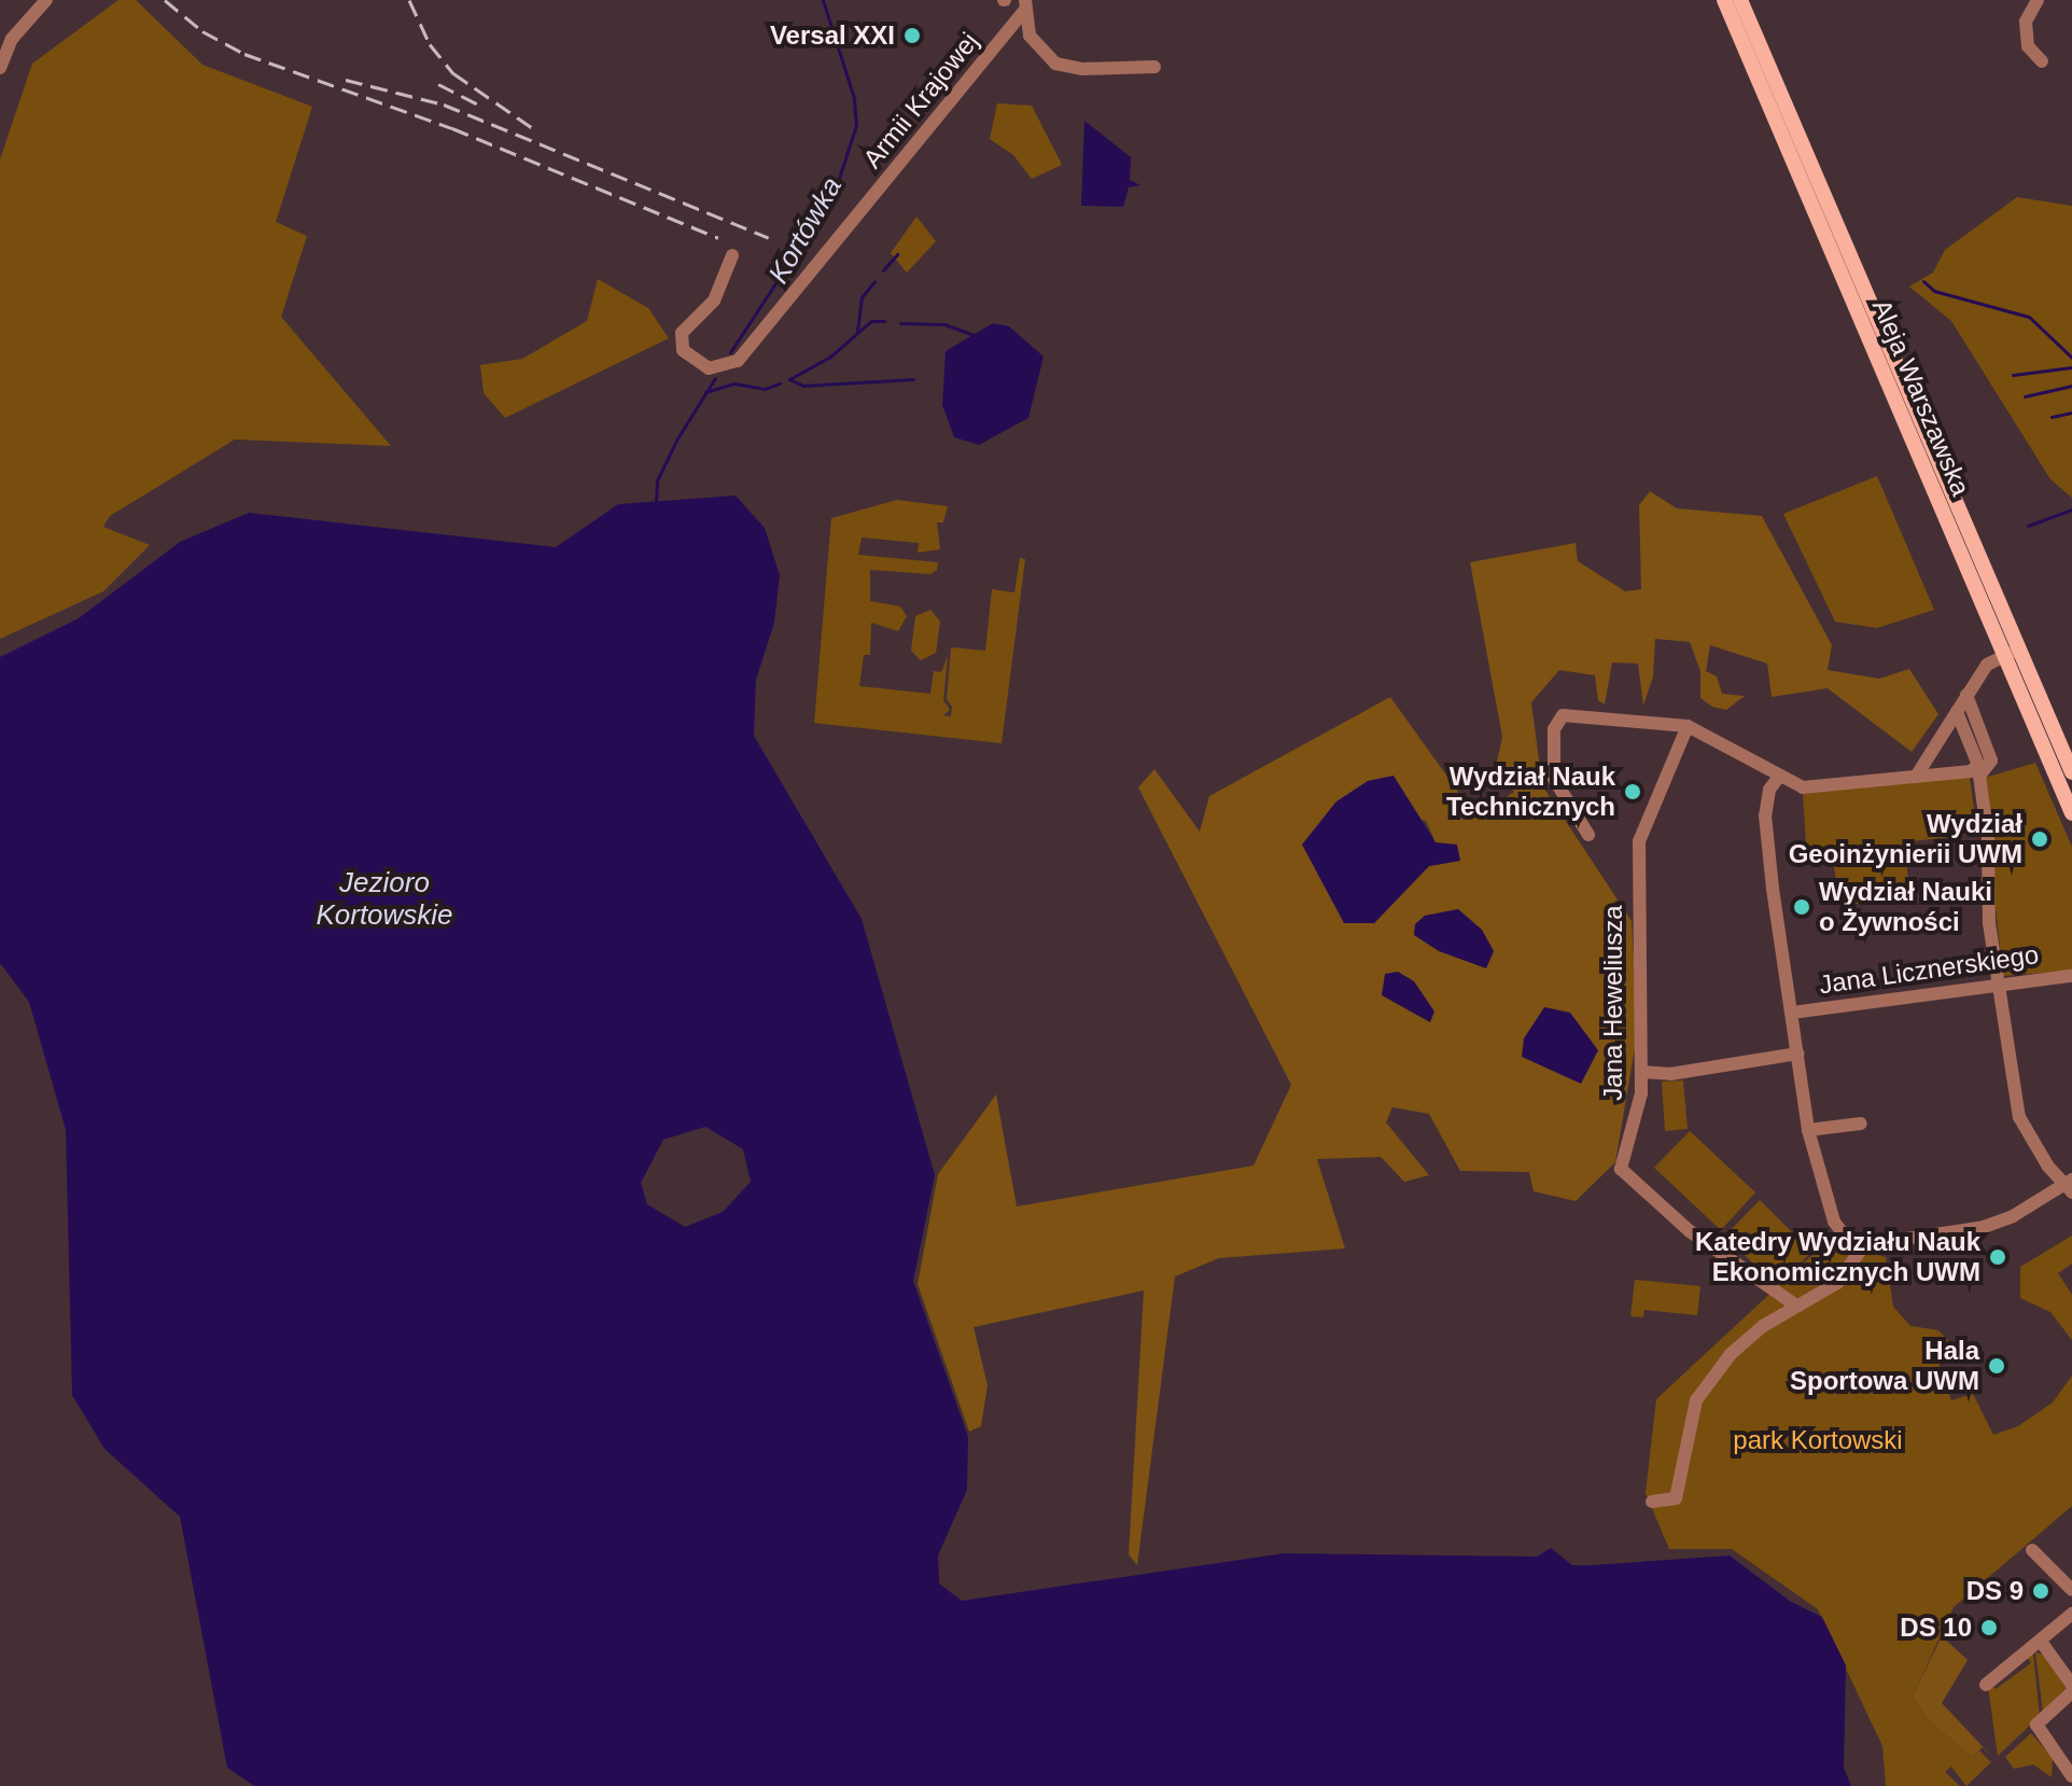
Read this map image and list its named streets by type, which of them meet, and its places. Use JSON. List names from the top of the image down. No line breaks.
{"streets":{"main road":["Aleja Warszawska"],"street":["Armii Krajowej","Jana Licznerskiego","Jana Heweliusza"]},"water":["Kortówka","Jezioro Kortowskie"],"parks":["park Kortowski"],"places":["Versal XXI","Wydział Nauk Technicznych","Wydział Geoinżynierii UWM","Wydział Nauki o Żywności","Katedry Wydziału Nauk Ekonomicznych UWM","Hala Sportowa UWM","DS 9","DS 10"]}
